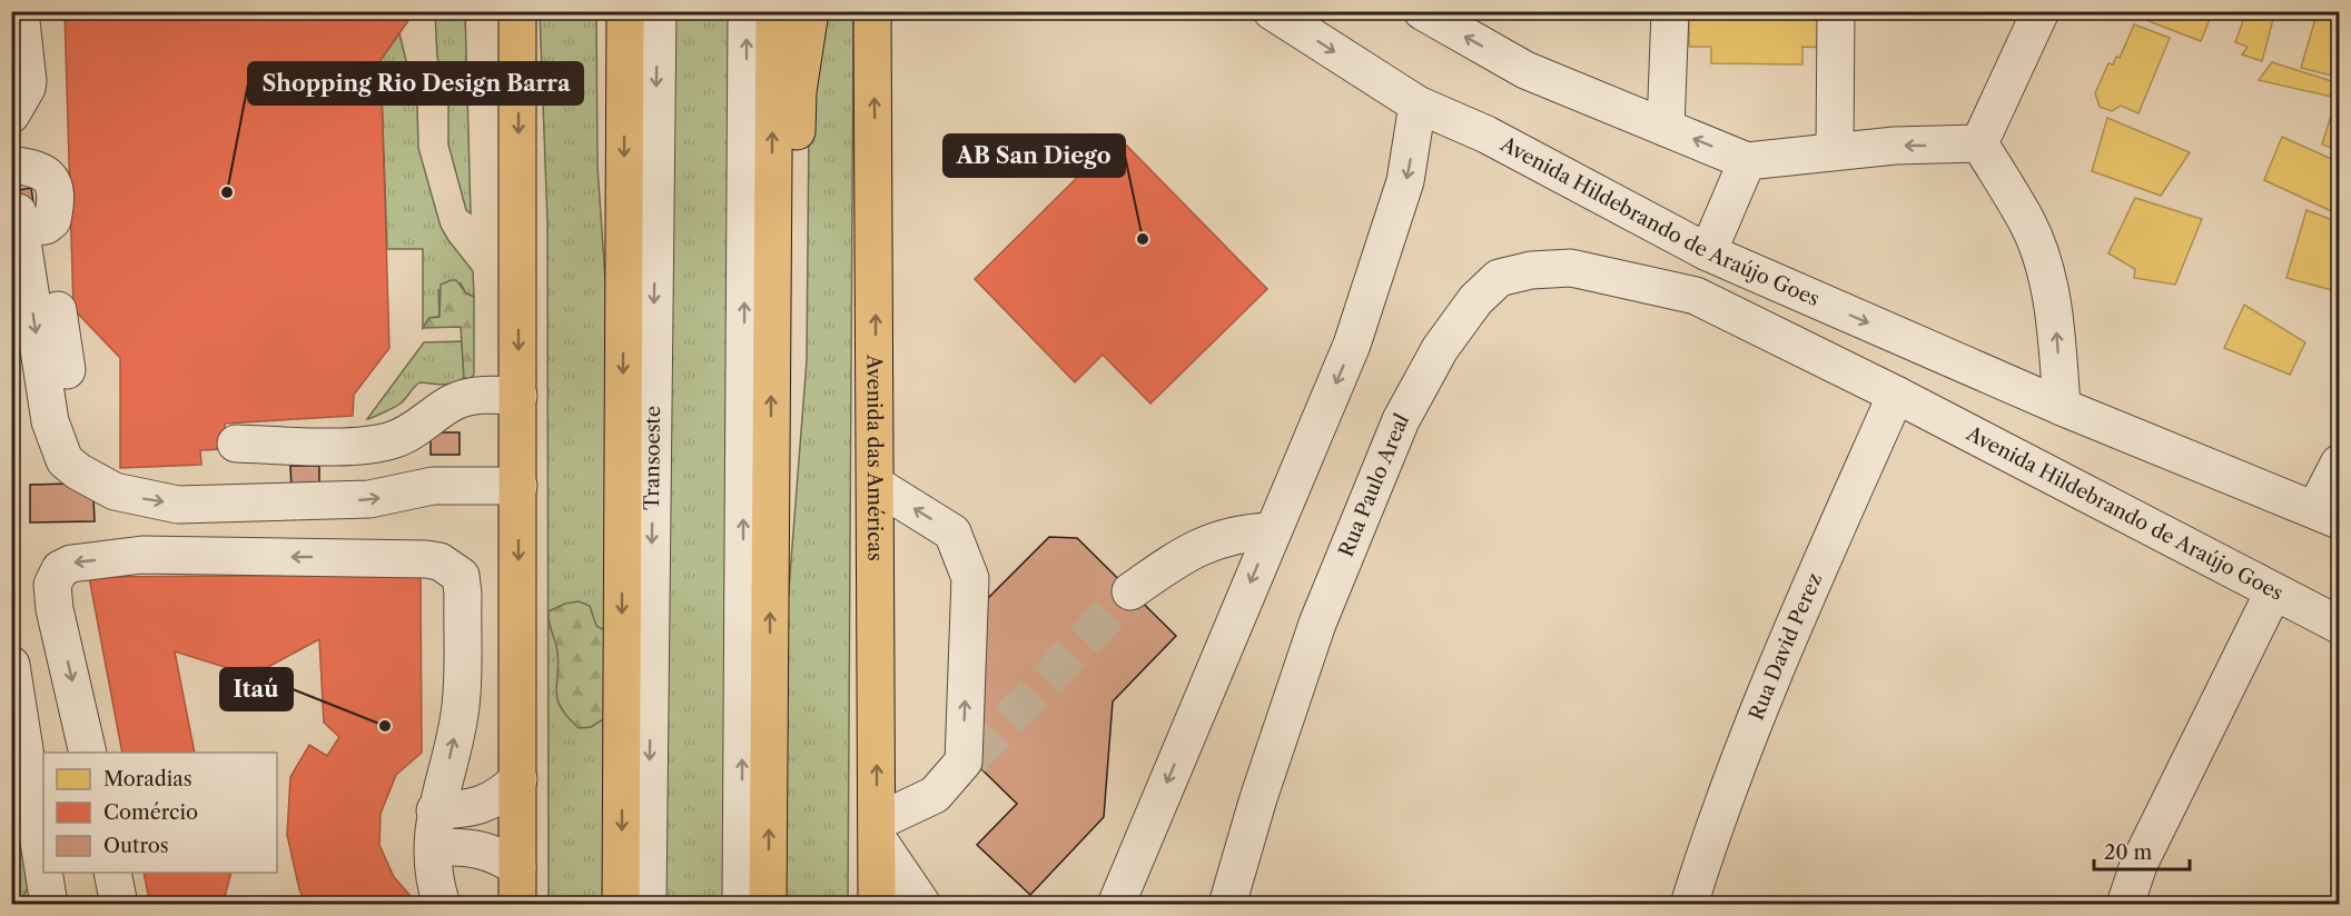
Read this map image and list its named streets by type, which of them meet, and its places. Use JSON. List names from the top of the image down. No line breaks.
{"streets":{"main road":["Avenida das Américas"],"street":["Avenida Hildebrando de Araújo Goes","Transoeste","Rua Paulo Areal","Rua David Perez"]},"crossings":[["Avenida Hildebrando de Araújo Goes","Rua Paulo Areal"],["Avenida Hildebrando de Araújo Goes","Rua David Perez"]],"places":["Shopping Rio Design Barra","AB San Diego","Itaú"],"legend":["Moradias","Comércio","Outros"],"scale_bar":"20 m"}
